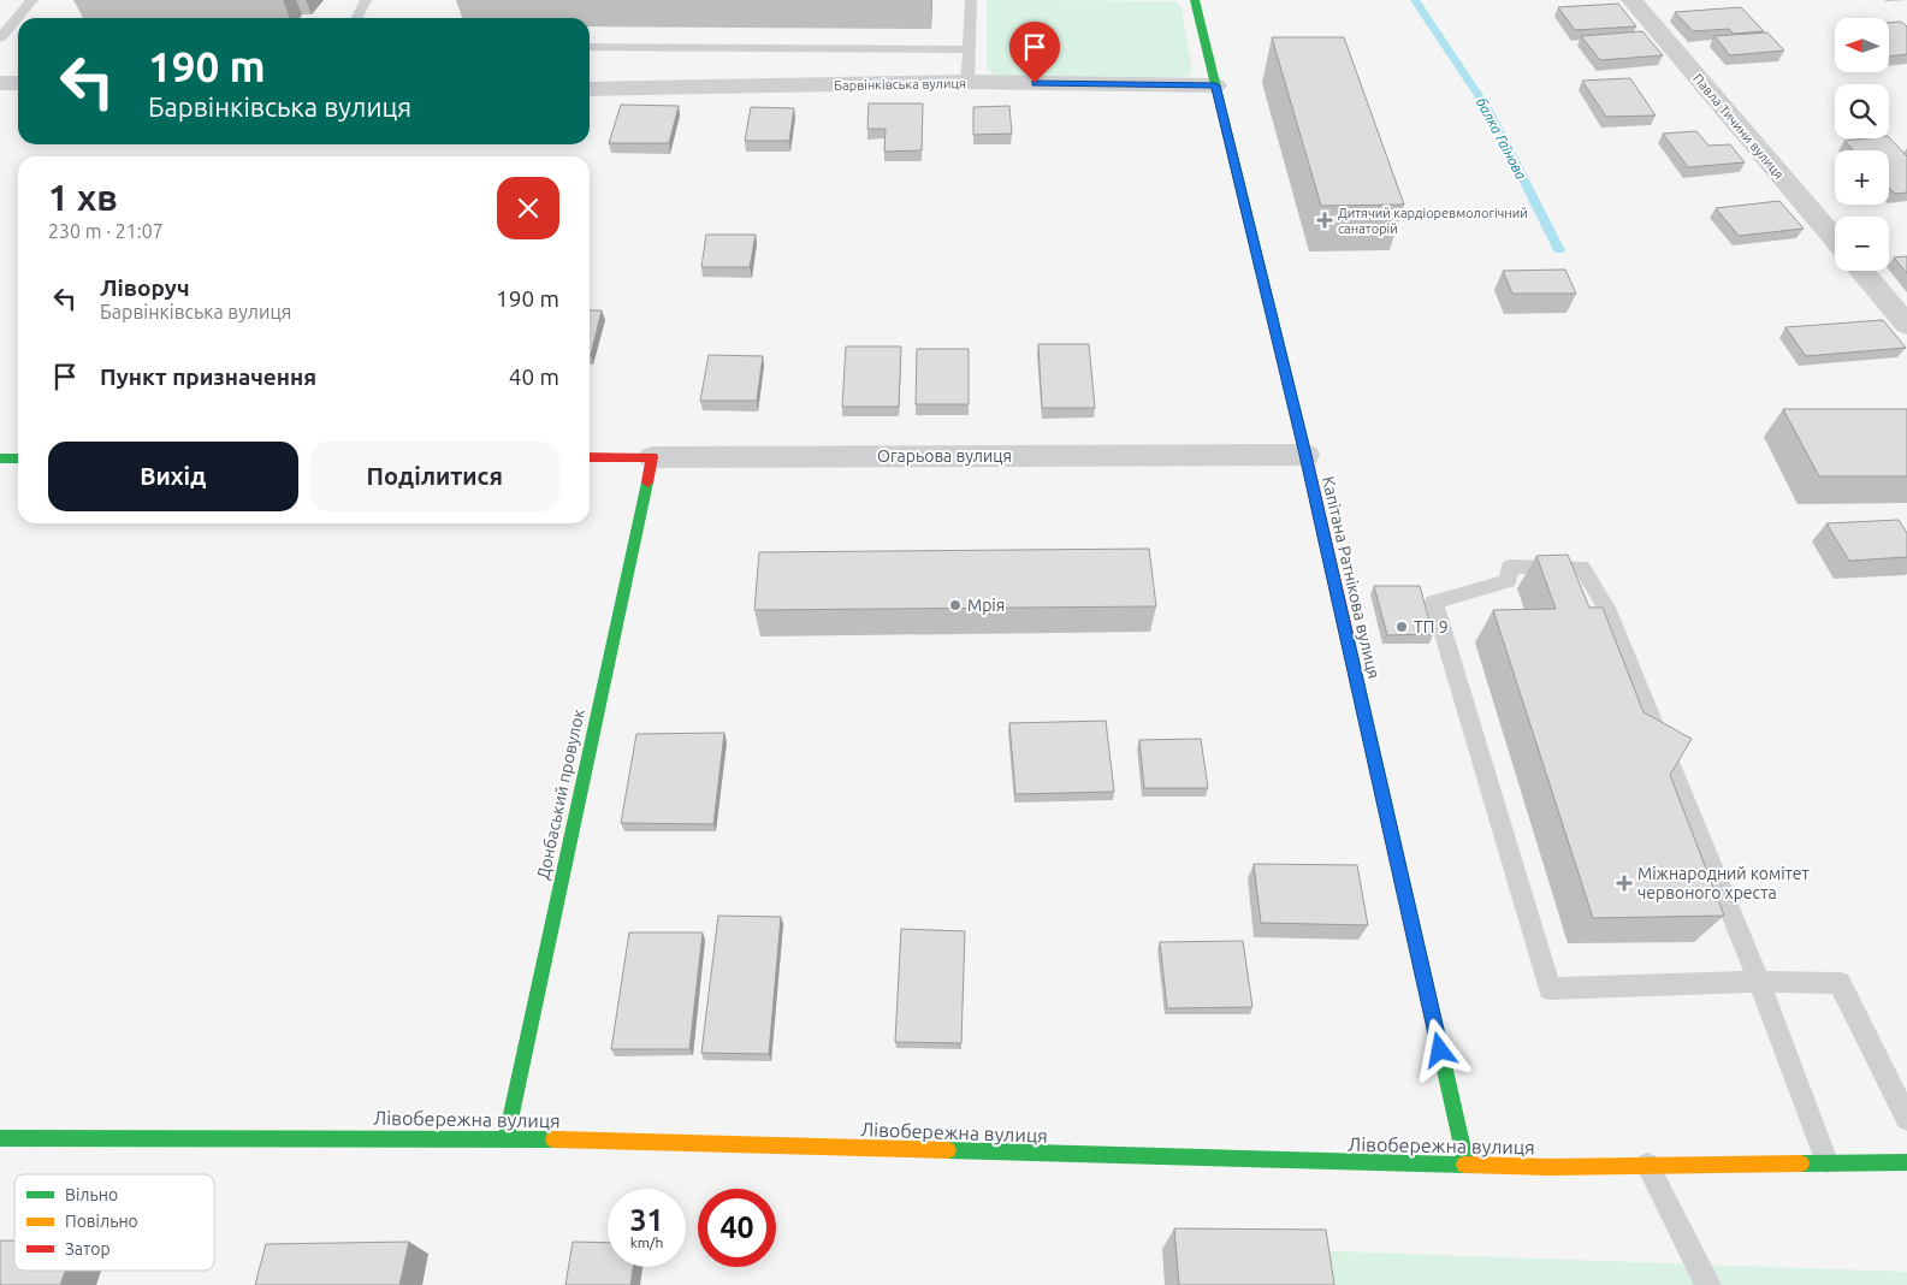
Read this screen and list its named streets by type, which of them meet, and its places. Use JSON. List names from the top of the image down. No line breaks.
{"streets":{"street":["Барвінківська вулиця","Павла Тичини вулиця","Огарьова вулиця","Капітана Ратнікова вулиця","Донбаський провулок","Лівобережна вулиця"]},"crossings":[["Барвінківська вулиця","Капітана Ратнікова вулиця"],["Огарьова вулиця","Капітана Ратнікова вулиця"],["Огарьова вулиця","Донбаський провулок"],["Капітана Ратнікова вулиця","Лівобережна вулиця"],["Донбаський провулок","Лівобережна вулиця"]],"water":["балка Гаїнова"],"places":{"health":["Дитячий кардіоревмологічний санаторій","Міжнародний комітет червоного хреста"],"other":["Мрія","ТП 9"]},"legend":["Вільно","Повільно","Затор"],"north":"left","page":{"map_buttons":["+","−"],"turn":["190 m","Барвінківська вулиця"],"heading":["1 хв","230 m · 21:07"],"list":[{"name":"Ліворуч","note":"Барвінківська вулиця","value":"190 m"},{"name":"Пункт призначення","value":"40 m"}],"buttons":["Вихід","Поділитися"],"speed":"31 km/h","limit":"40"}}
